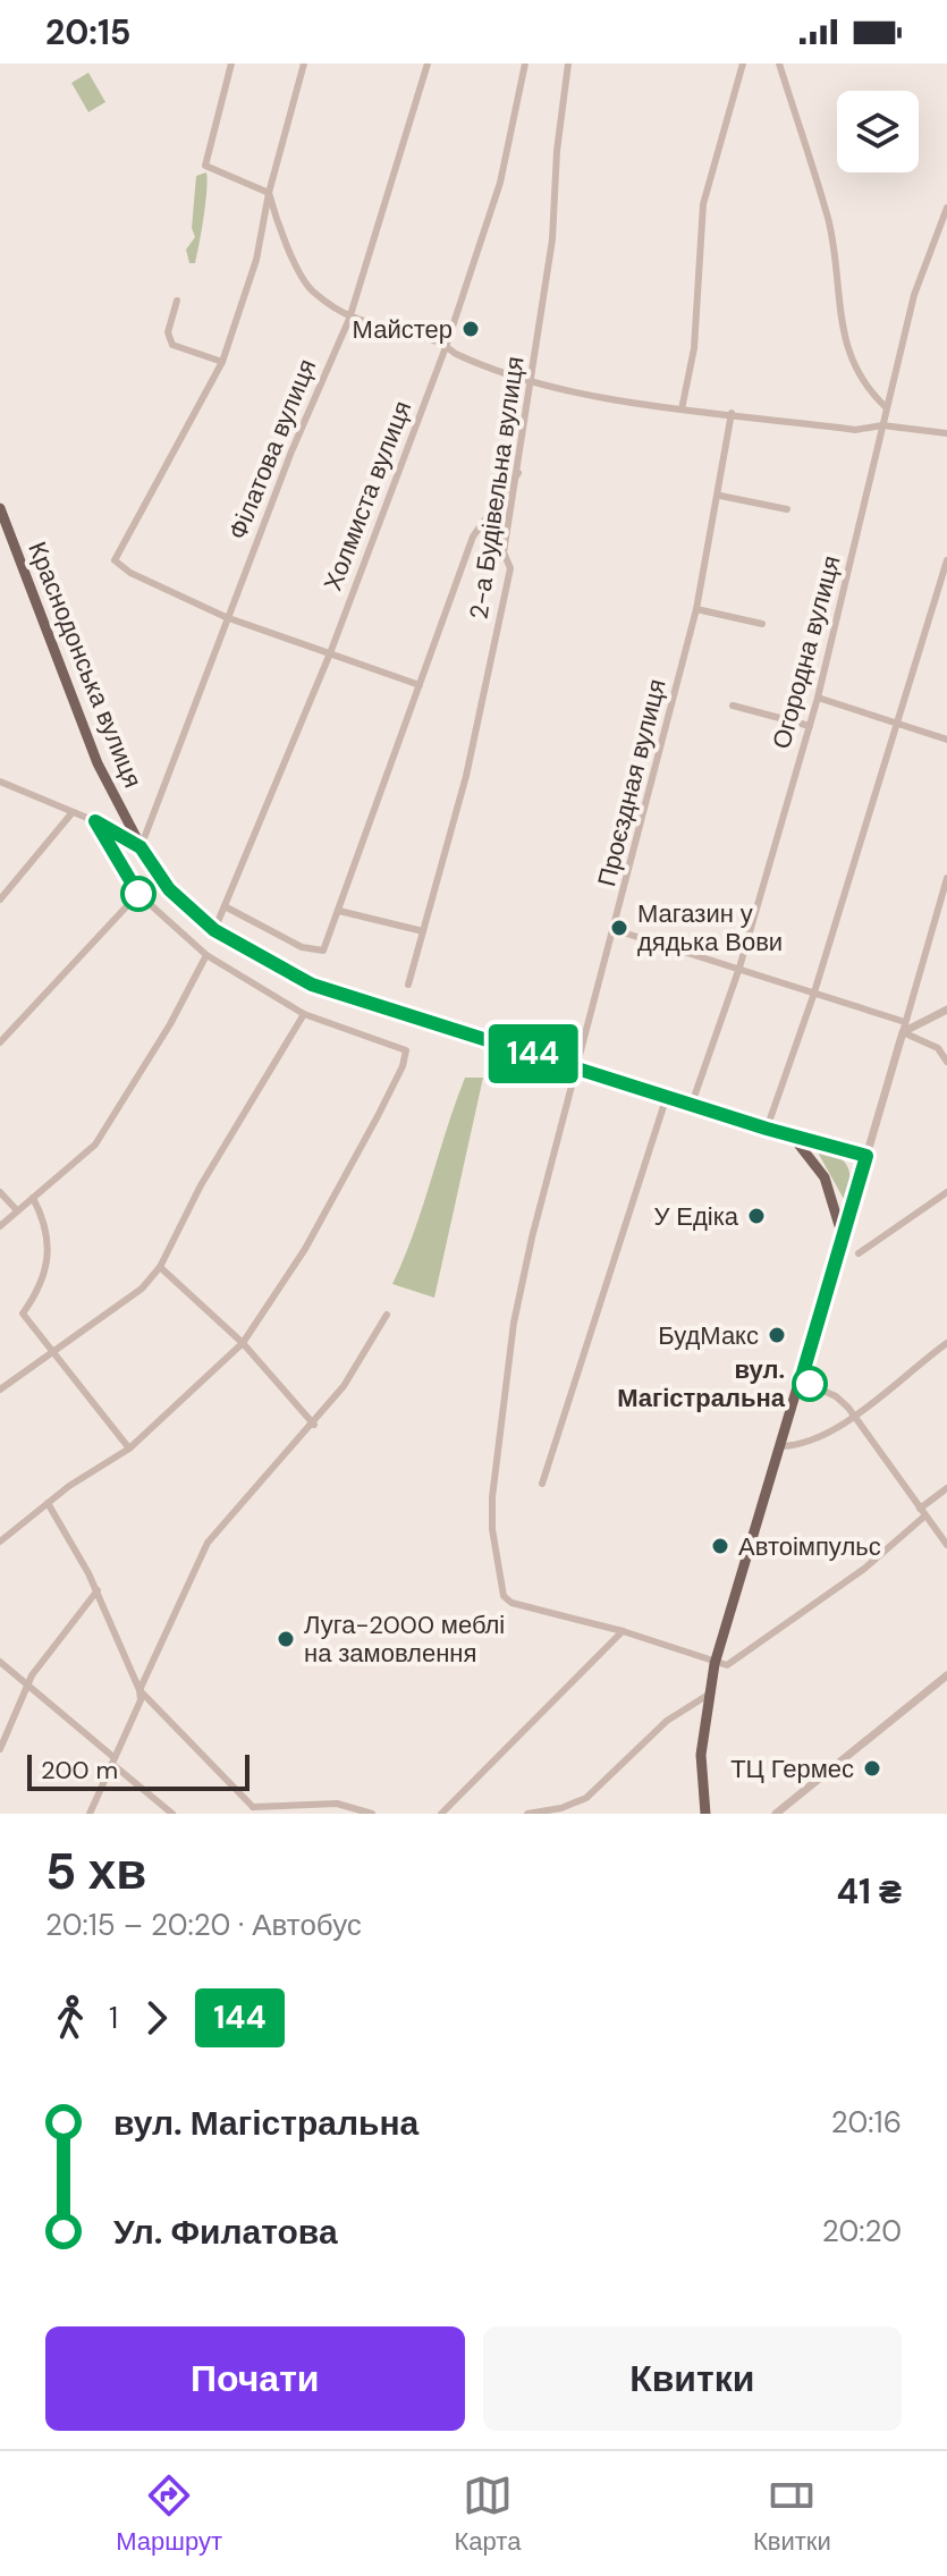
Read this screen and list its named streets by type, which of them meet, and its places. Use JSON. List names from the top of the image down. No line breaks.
{"streets":{"main road":["Краснодонська вулиця"],"street":["Філатова вулиця","2-а Будівельна вулиця","Холмиста вулиця","Огородна вулиця","Проєздная вулиця"]},"crossings":[["Філатова вулиця","Краснодонська вулиця"],["Холмиста вулиця","Краснодонська вулиця"],["Огородна вулиця","Краснодонська вулиця"],["Краснодонська вулиця","Проєздная вулиця"]],"places":["Майстер","Магазин у дядька Вови","У Едіка","БудМакс","вул. Магістральна","Автоімпульс","Луга-2000 меблі на замовлення","ТЦ Гермес"],"lines":["bus line 144"],"scale_bar":"200 m","page":{"status":"20:15","on_map":"144","scale":"200 m","heading":["5 хв","20:15 – 20:20 · Автобус","41 ₴"],"legs":["1","144"],"list":[{"name":"вул. Магістральна","value":"20:16"},{"name":"Ул. Филатова","value":"20:20"}],"buttons":["Почати","Квитки"],"tabs":["Маршрут","Карта","Квитки"]}}
